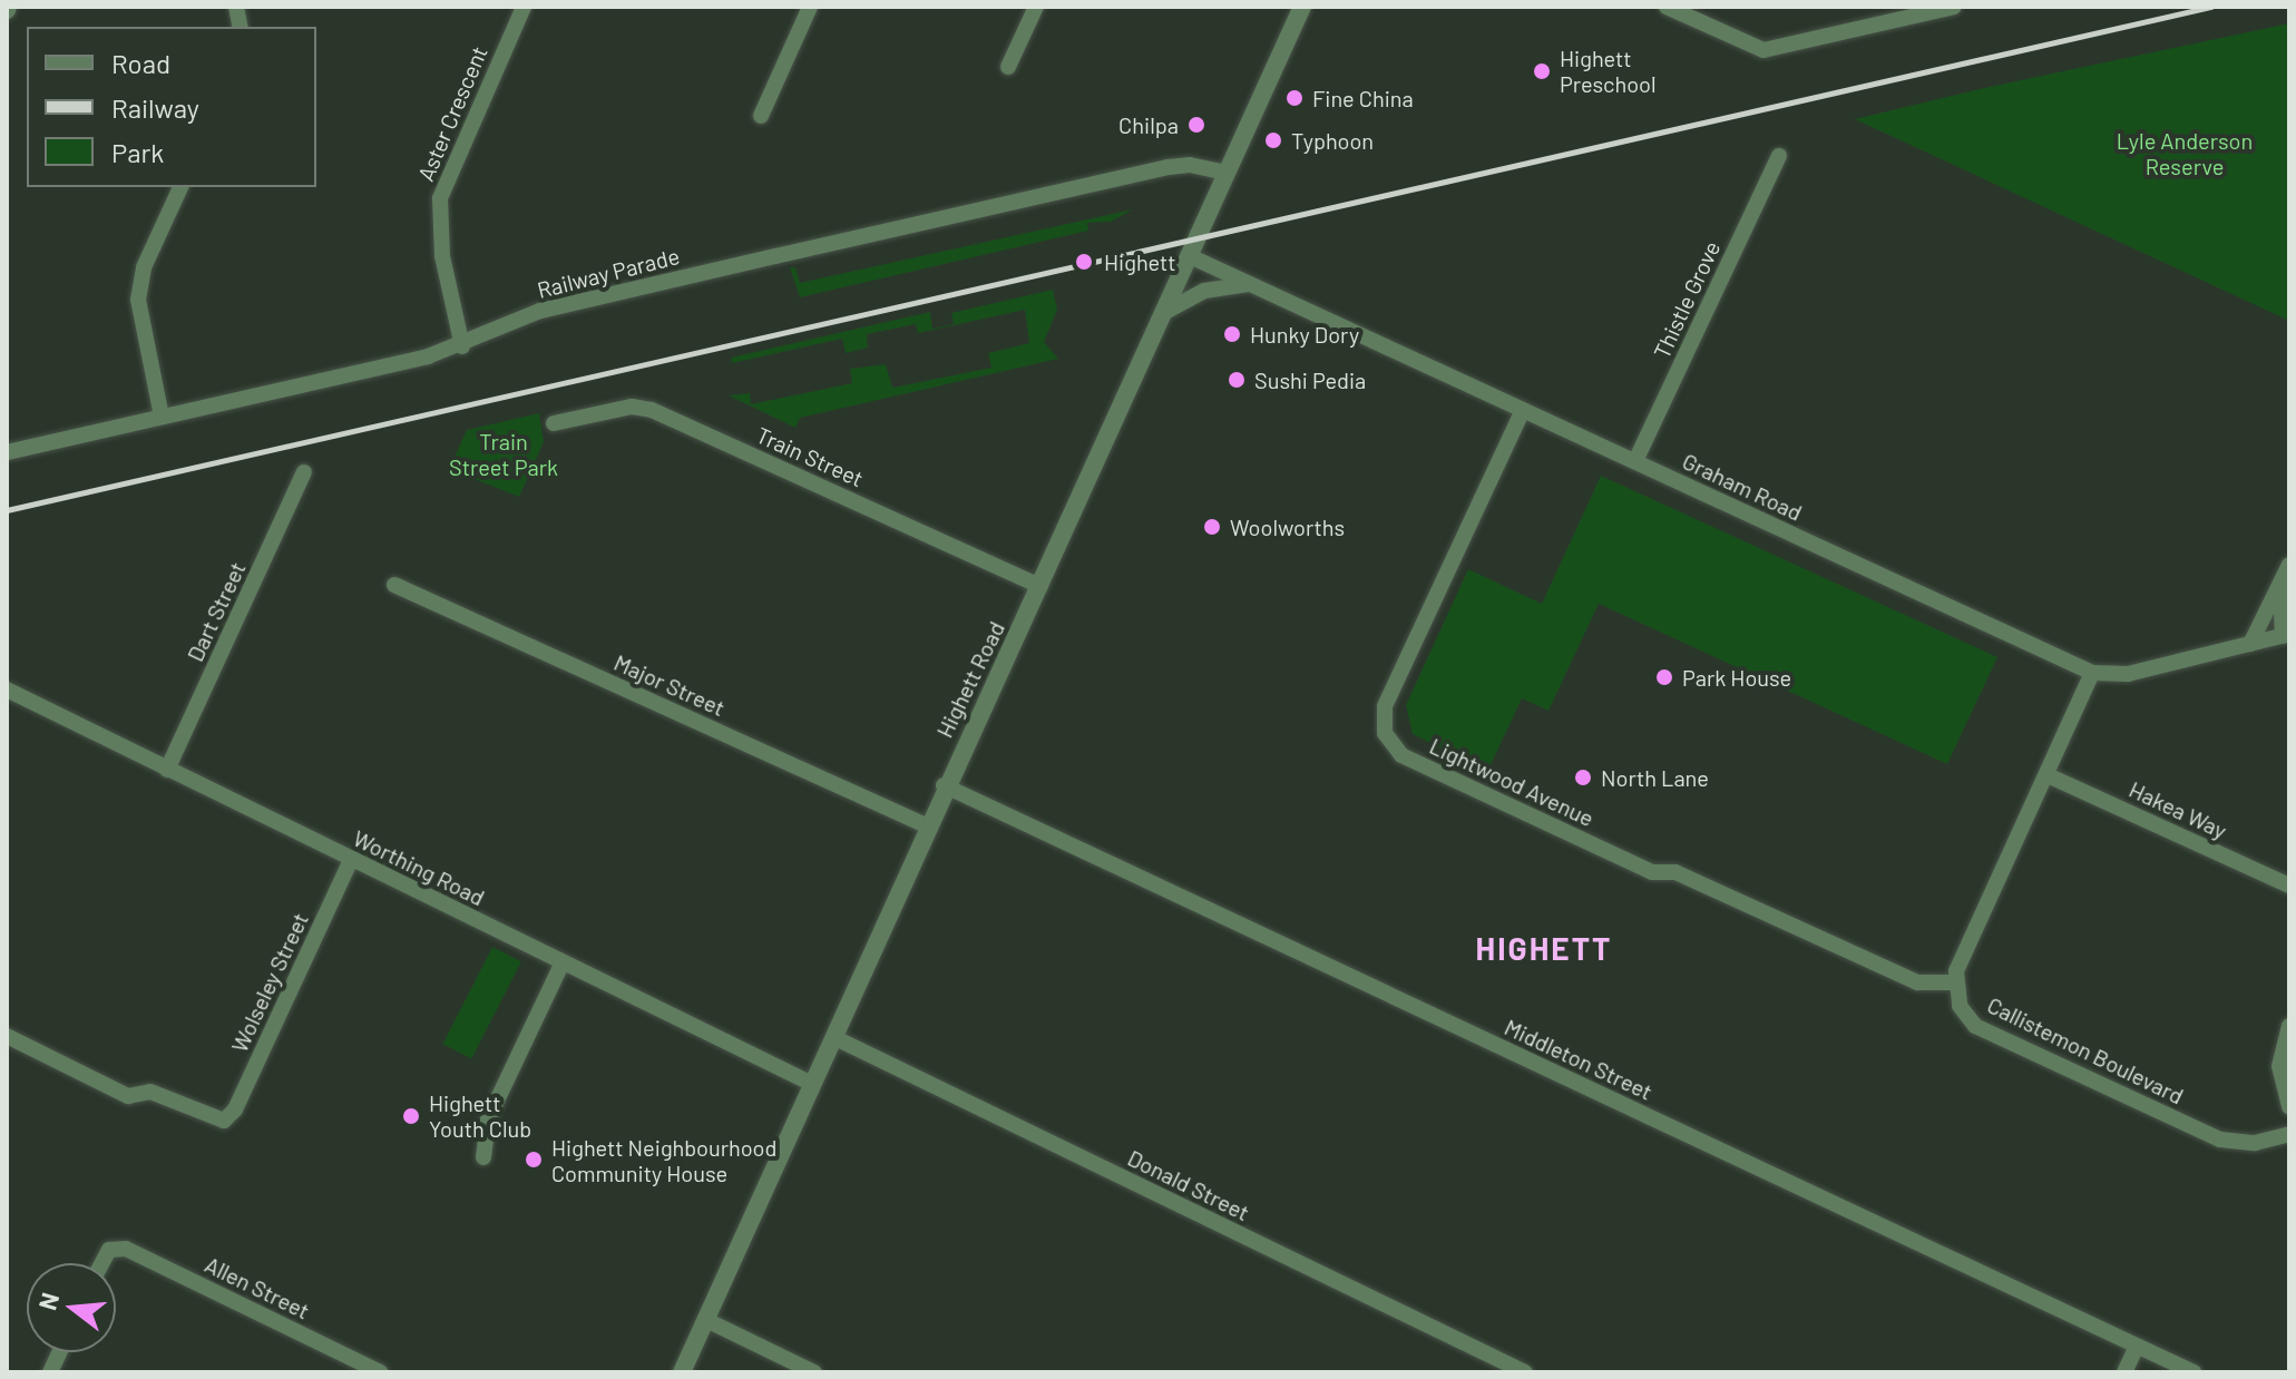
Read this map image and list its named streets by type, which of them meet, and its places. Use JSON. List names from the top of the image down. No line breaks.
{"streets":{"street":["Aster Crescent","Railway Parade","Thistle Grove","Train Street","Graham Road","Dart Street","Highett Road","Major Street","Lightwood Avenue","Hakea Way","Worthing Road","Wolseley Street","Callistemon Boulevard","Middleton Street","Donald Street","Allen Street"]},"crossings":[["Aster Crescent","Railway Parade"],["Railway Parade","Highett Road"],["Thistle Grove","Graham Road"],["Train Street","Highett Road"],["Graham Road","Highett Road"],["Graham Road","Lightwood Avenue"],["Dart Street","Worthing Road"],["Highett Road","Major Street"],["Highett Road","Worthing Road"],["Highett Road","Middleton Street"],["Highett Road","Donald Street"],["Lightwood Avenue","Callistemon Boulevard"],["Worthing Road","Wolseley Street"]],"districts":["HIGHETT"],"parks":["Lyle Anderson Reserve","Train Street Park"],"places":["Highett Preschool","Fine China","Chilpa","Typhoon","Highett","Hunky Dory","Sushi Pedia","Woolworths","Park House","North Lane","Highett Youth Club","Highett Neighbourhood Community House"],"legend":["Road","Railway","Park"],"north":"left"}
